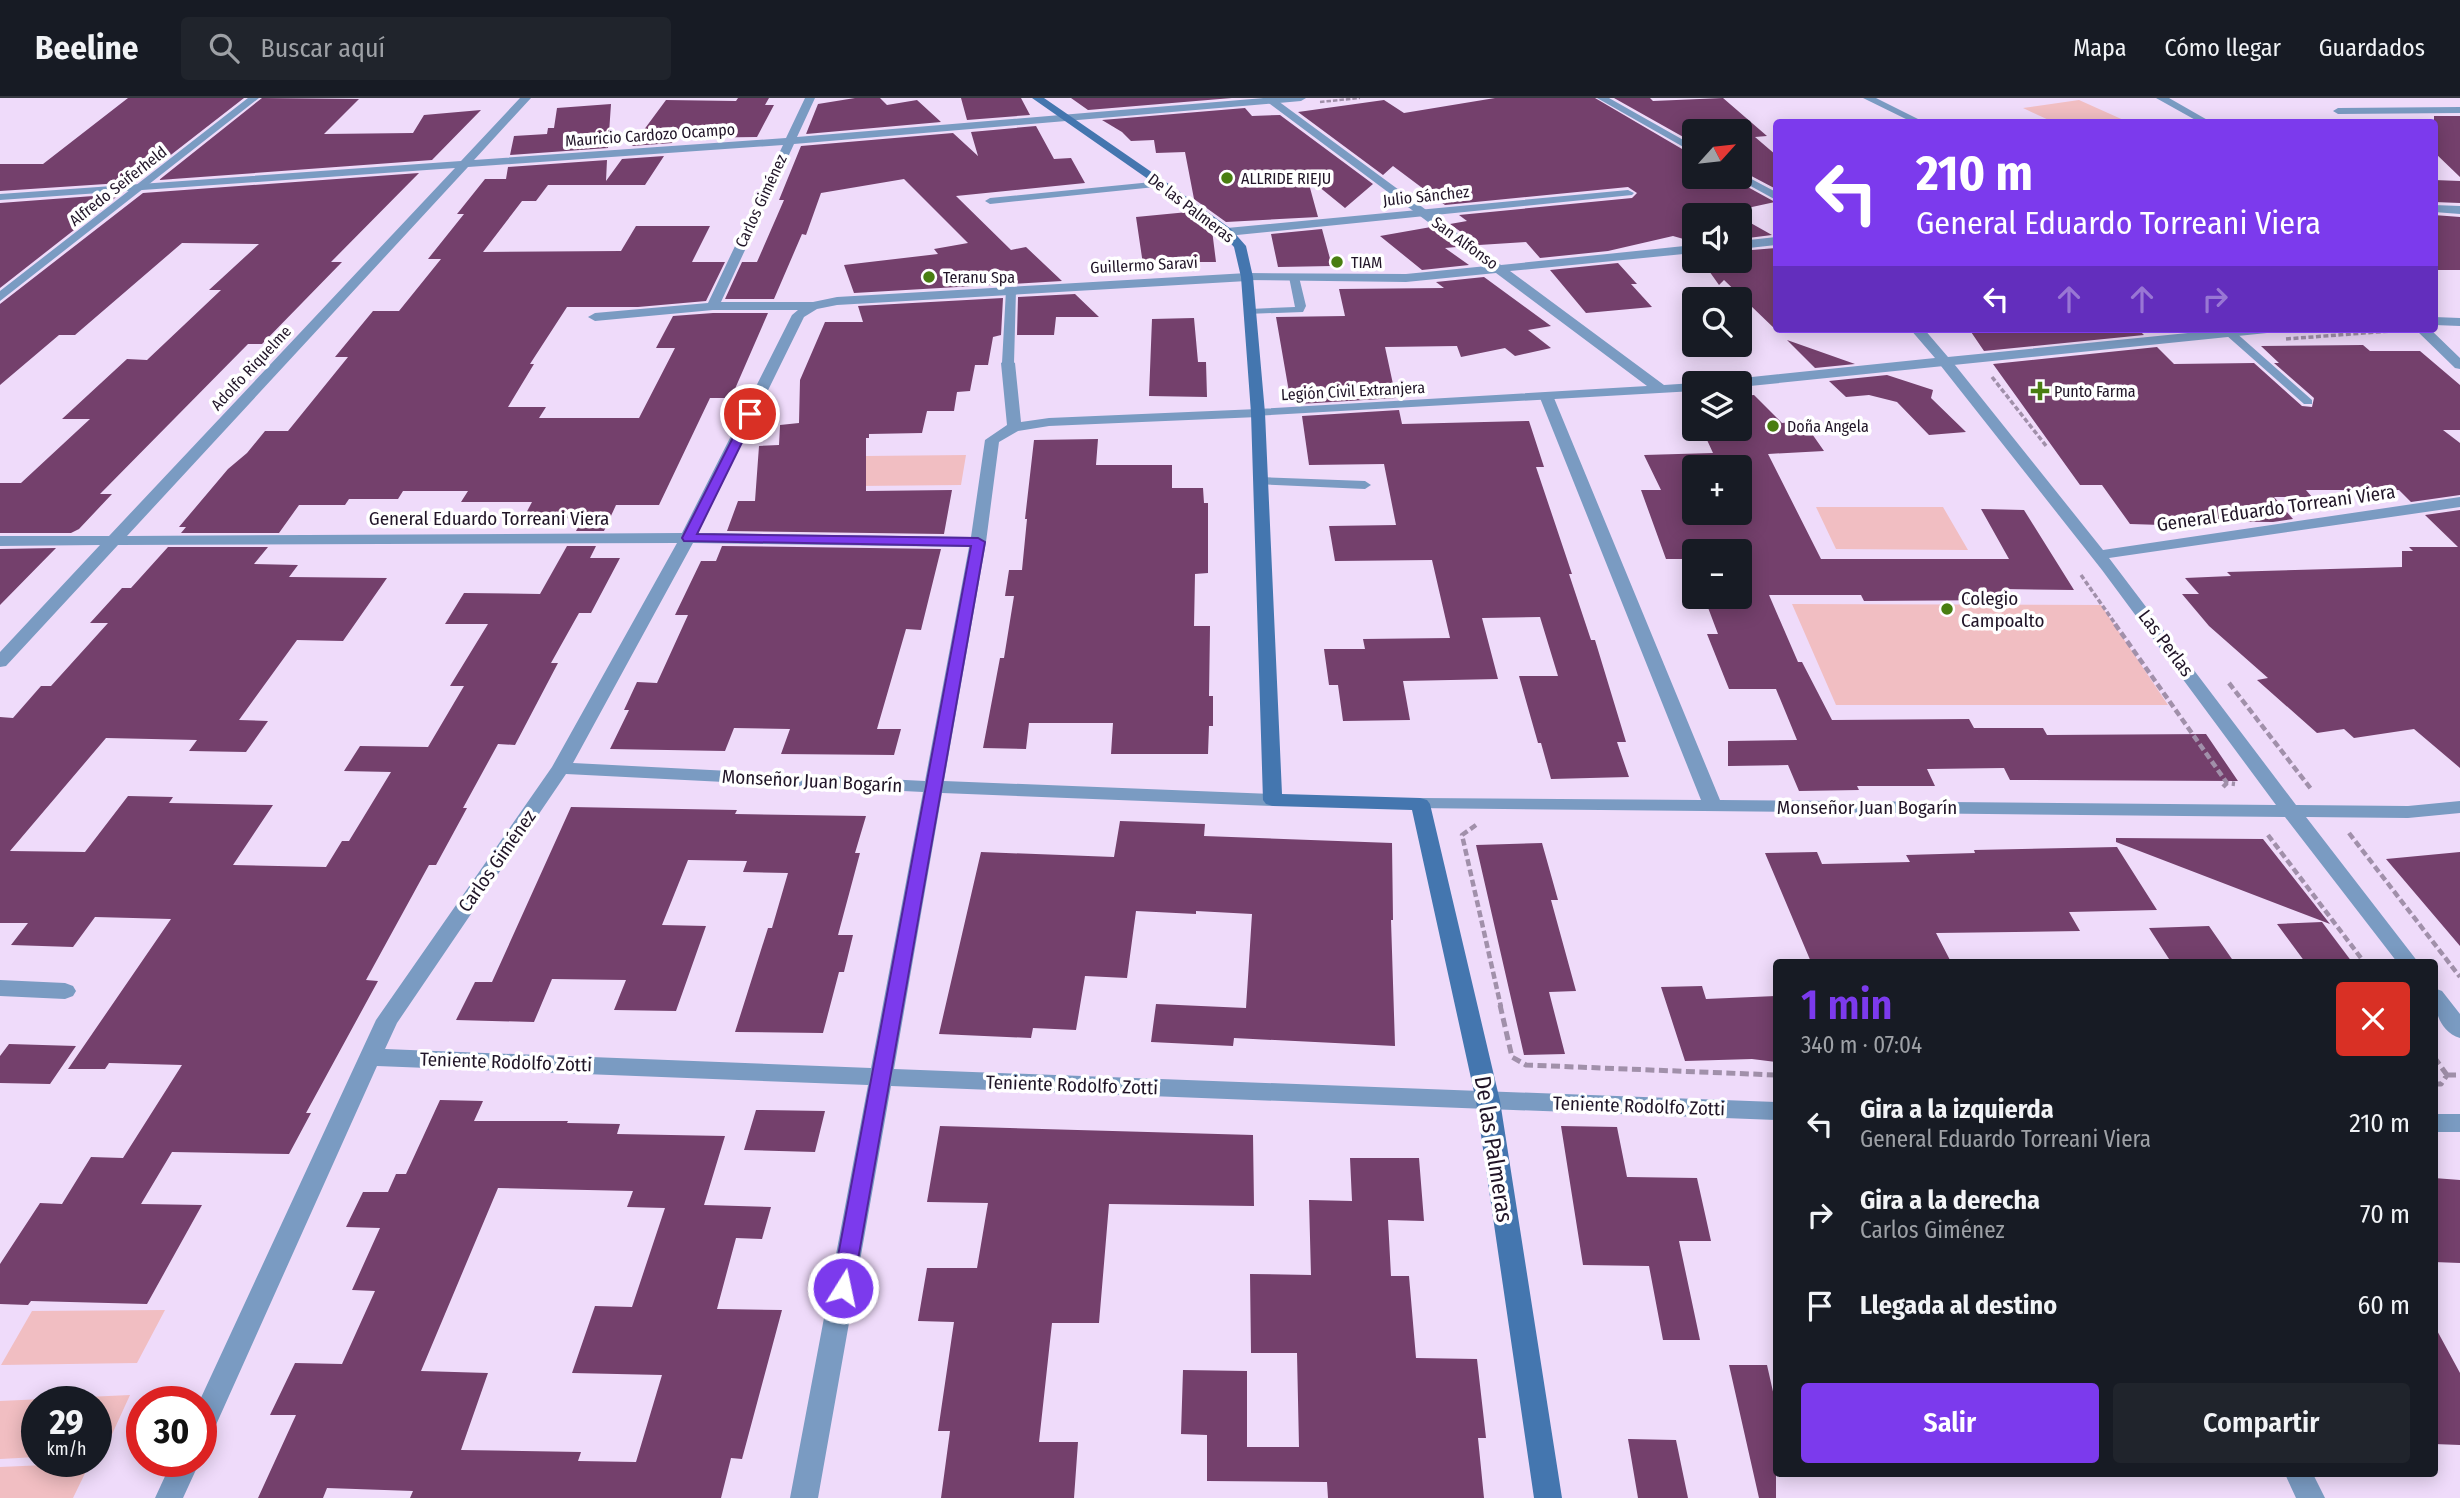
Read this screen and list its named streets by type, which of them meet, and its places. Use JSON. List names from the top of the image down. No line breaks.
{"streets":{"main road":["De las Palmeras","Monseñor Juan Bogarín"],"street":["Mauricio Cardozo Ocampo","Alfredo Seiferheld","Julio Sánchez","Carlos Giménez","San Alfonso","Guillermo Saravi","Adolfo Riquelme","Legión Civil Extranjera","General Eduardo Torreani Viera","Las Perlas","Teniente Rodolfo Zotti"]},"crossings":[["Mauricio Cardozo Ocampo","Alfredo Seiferheld"],["Mauricio Cardozo Ocampo","Carlos Giménez"],["Mauricio Cardozo Ocampo","De las Palmeras"],["Mauricio Cardozo Ocampo","San Alfonso"],["Mauricio Cardozo Ocampo","Adolfo Riquelme"],["Julio Sánchez","De las Palmeras"],["Julio Sánchez","San Alfonso"],["Carlos Giménez","Guillermo Saravi"],["Carlos Giménez","General Eduardo Torreani Viera"],["Carlos Giménez","Monseñor Juan Bogarín"],["Carlos Giménez","Teniente Rodolfo Zotti"],["De las Palmeras","Guillermo Saravi"],["De las Palmeras","Legión Civil Extranjera"],["De las Palmeras","Monseñor Juan Bogarín"],["De las Palmeras","Teniente Rodolfo Zotti"],["San Alfonso","Guillermo Saravi"],["San Alfonso","Legión Civil Extranjera"],["Adolfo Riquelme","General Eduardo Torreani Viera"],["General Eduardo Torreani Viera","Las Perlas"],["Las Perlas","Monseñor Juan Bogarín"]],"places":{"other":["ALLRIDE RIEJU","TIAM","Teranu Spa","Doña Angela","Colegio Campoalto"],"health":["Punto Farma"]},"north":"top right","page":{"header":"Beeline","search":"Buscar aquí","nav":["Mapa","Cómo llegar","Guardados"],"map_buttons":["+","−"],"turn":["210 m","General Eduardo Torreani Viera"],"heading":["1 min","340 m · 07:04"],"list":[{"name":"Gira a la izquierda","note":"General Eduardo Torreani Viera","value":"210 m"},{"name":"Gira a la derecha","note":"Carlos Giménez","value":"70 m"},{"name":"Llegada al destino","value":"60 m"}],"buttons":["Salir","Compartir"],"speed":"29 km/h","limit":"30"}}
